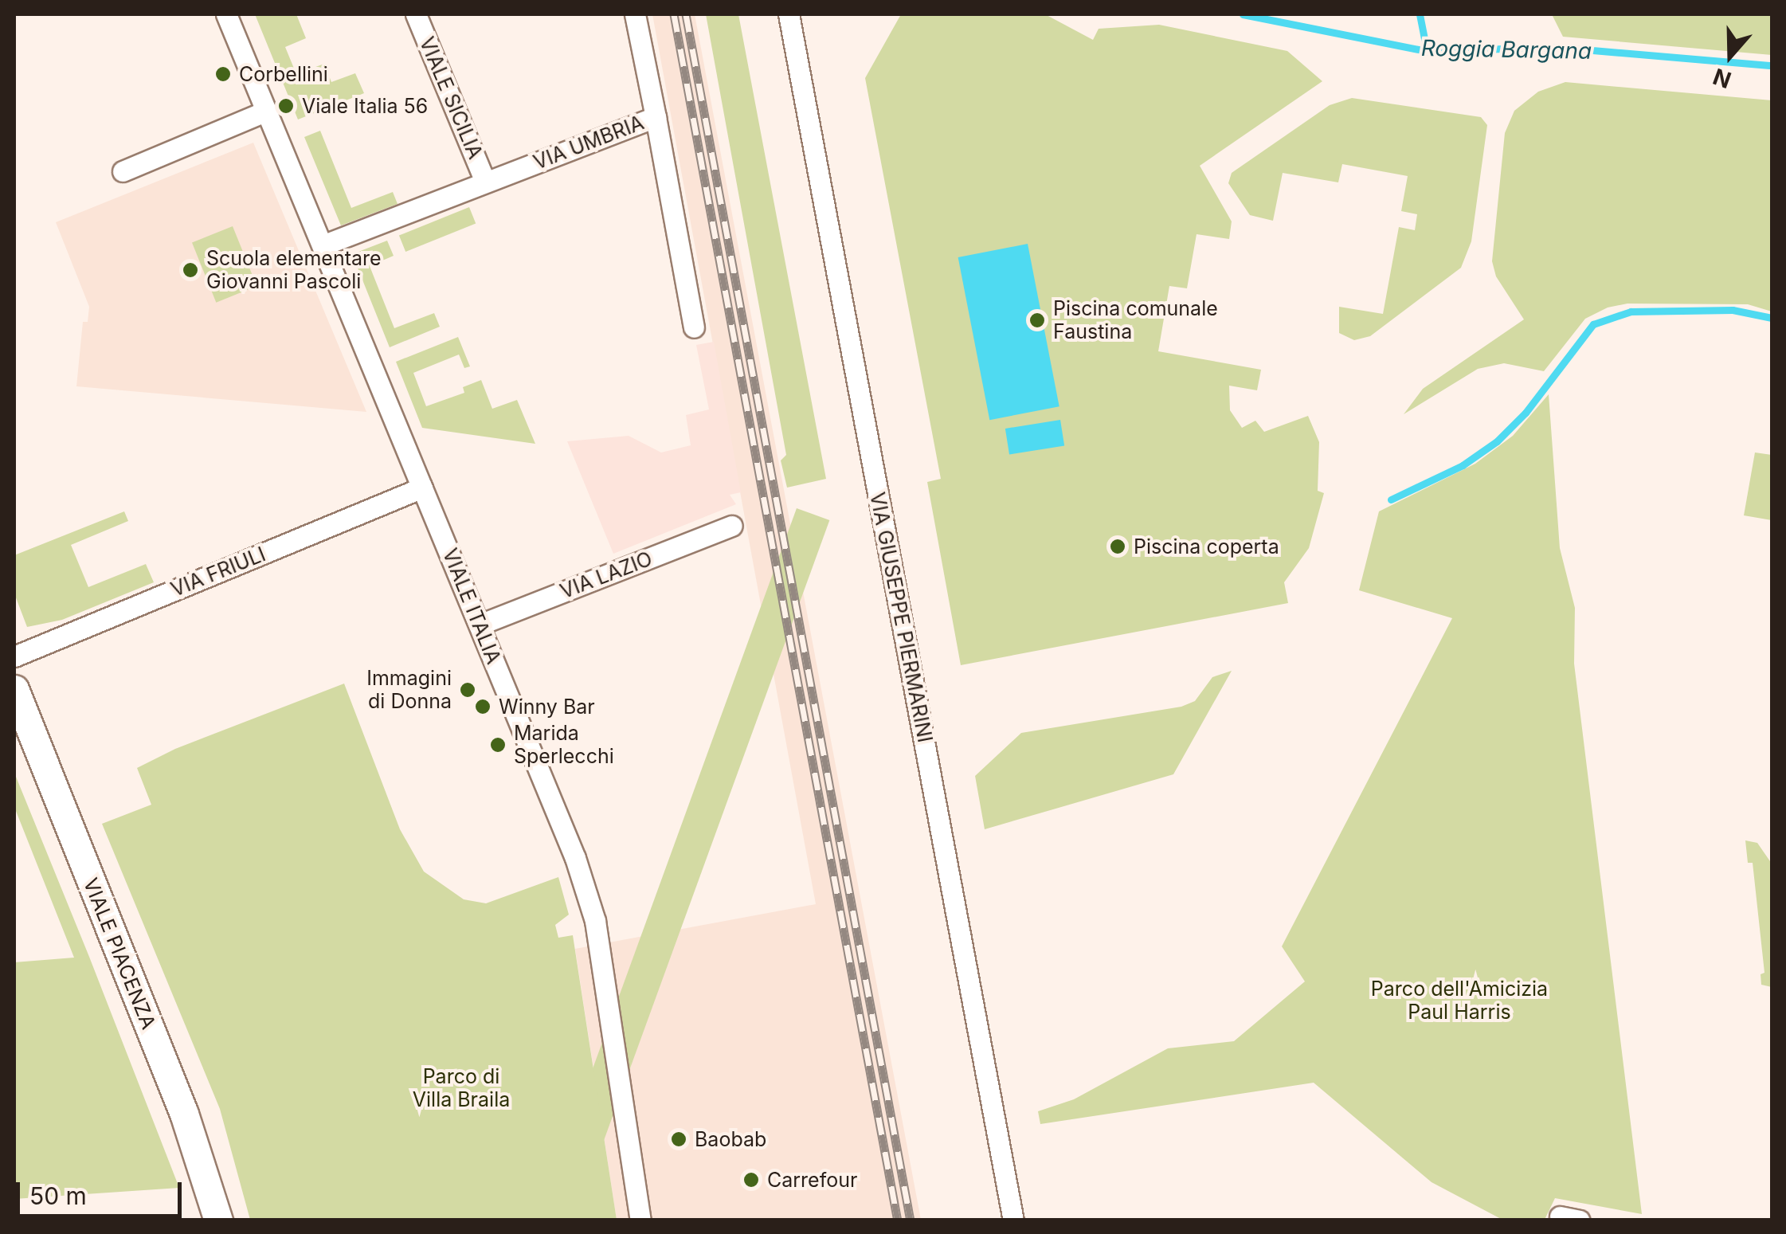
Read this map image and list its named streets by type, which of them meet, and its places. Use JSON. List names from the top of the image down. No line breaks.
{"streets":{"street":["VIALE SICILIA","VIA UMBRIA","VIA FRIULI","VIA LAZIO","VIALE ITALIA","VIA GIUSEPPE PIERMARINI","VIALE PIACENZA"]},"crossings":[["VIALE SICILIA","VIA UMBRIA"],["VIA UMBRIA","VIALE ITALIA"],["VIA FRIULI","VIALE ITALIA"],["VIA LAZIO","VIALE ITALIA"]],"water":["Roggia Bargana"],"parks":["Parco dell'Amicizia Paul Harris","Parco di Villa Braila"],"places":["Corbellini","Viale Italia 56","Scuola elementare Giovanni Pascoli","Piscina comunale Faustina","Piscina coperta","Immagini di Donna","Winny Bar","Marida Sperlecchi","Baobab","Carrefour"],"scale_bar":"50 m","north":"bottom"}
